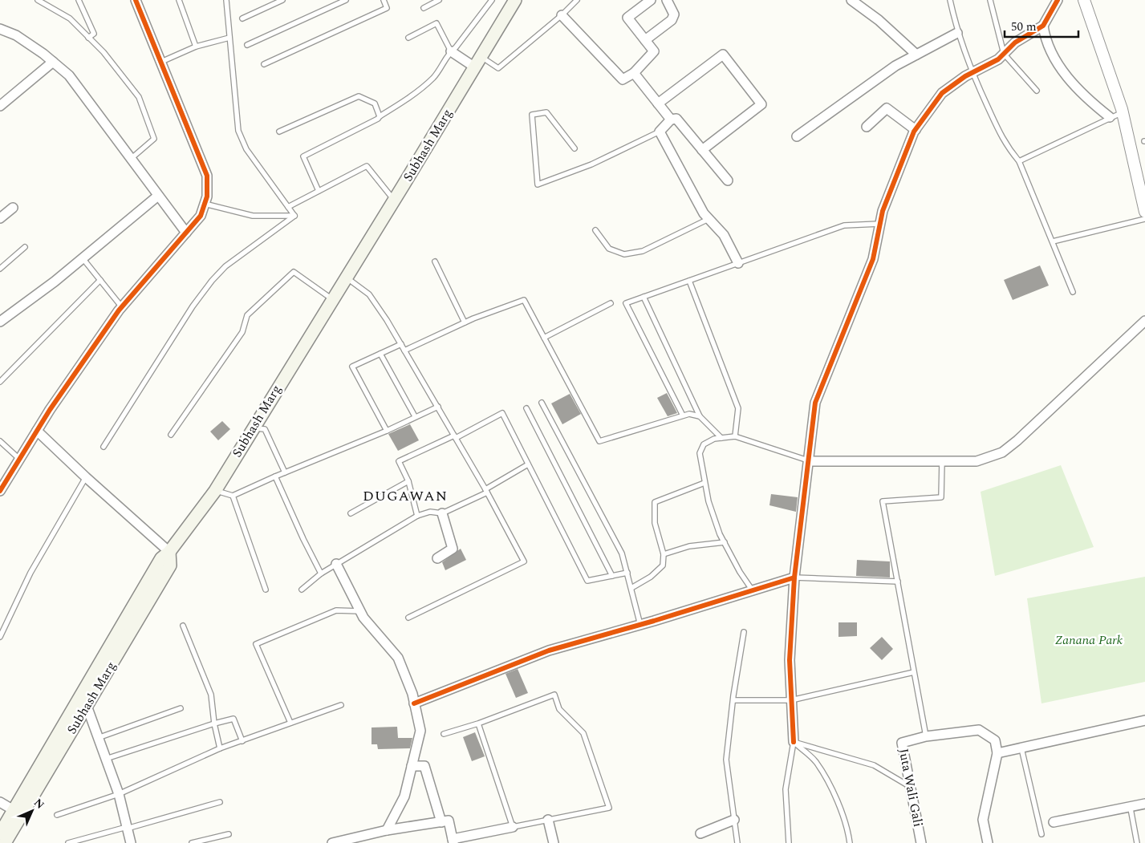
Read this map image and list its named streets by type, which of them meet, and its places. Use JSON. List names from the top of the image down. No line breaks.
{"streets":{"main road":["Subhash Marg"],"street":["Juta Wali Gali"]},"districts":["DUGAWAN"],"parks":["Zanana Park"],"scale_bar":"50 m","north":"top right"}
